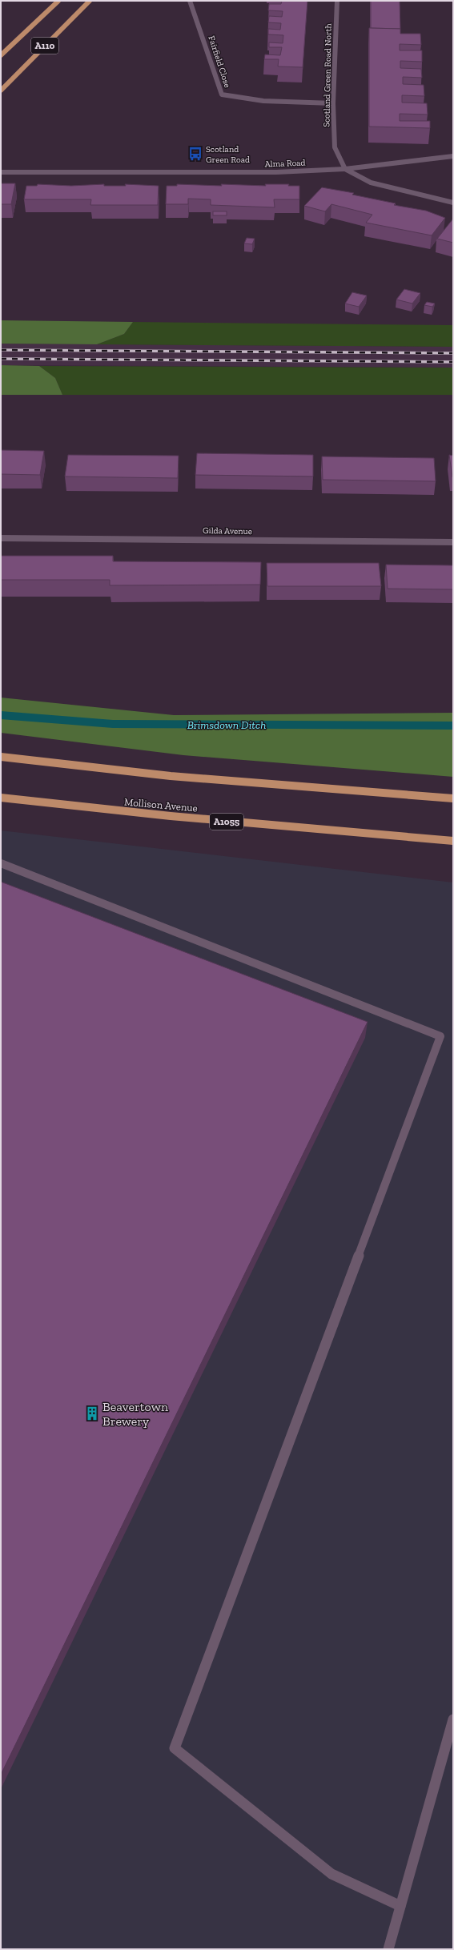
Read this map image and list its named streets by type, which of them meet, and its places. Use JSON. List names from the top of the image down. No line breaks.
{"streets":{"main road":["A110","Mollison Avenue","A1055"],"street":["Fairfield Close","Scotland Green Road North","Alma Road","Gilda Avenue"]},"crossings":[["Fairfield Close","Scotland Green Road North"],["Scotland Green Road North","Alma Road"]],"water":["Brimsdown Ditch"],"places":{"bus stop":["Scotland Green Road"],"building":["Beavertown Brewery"]}}
